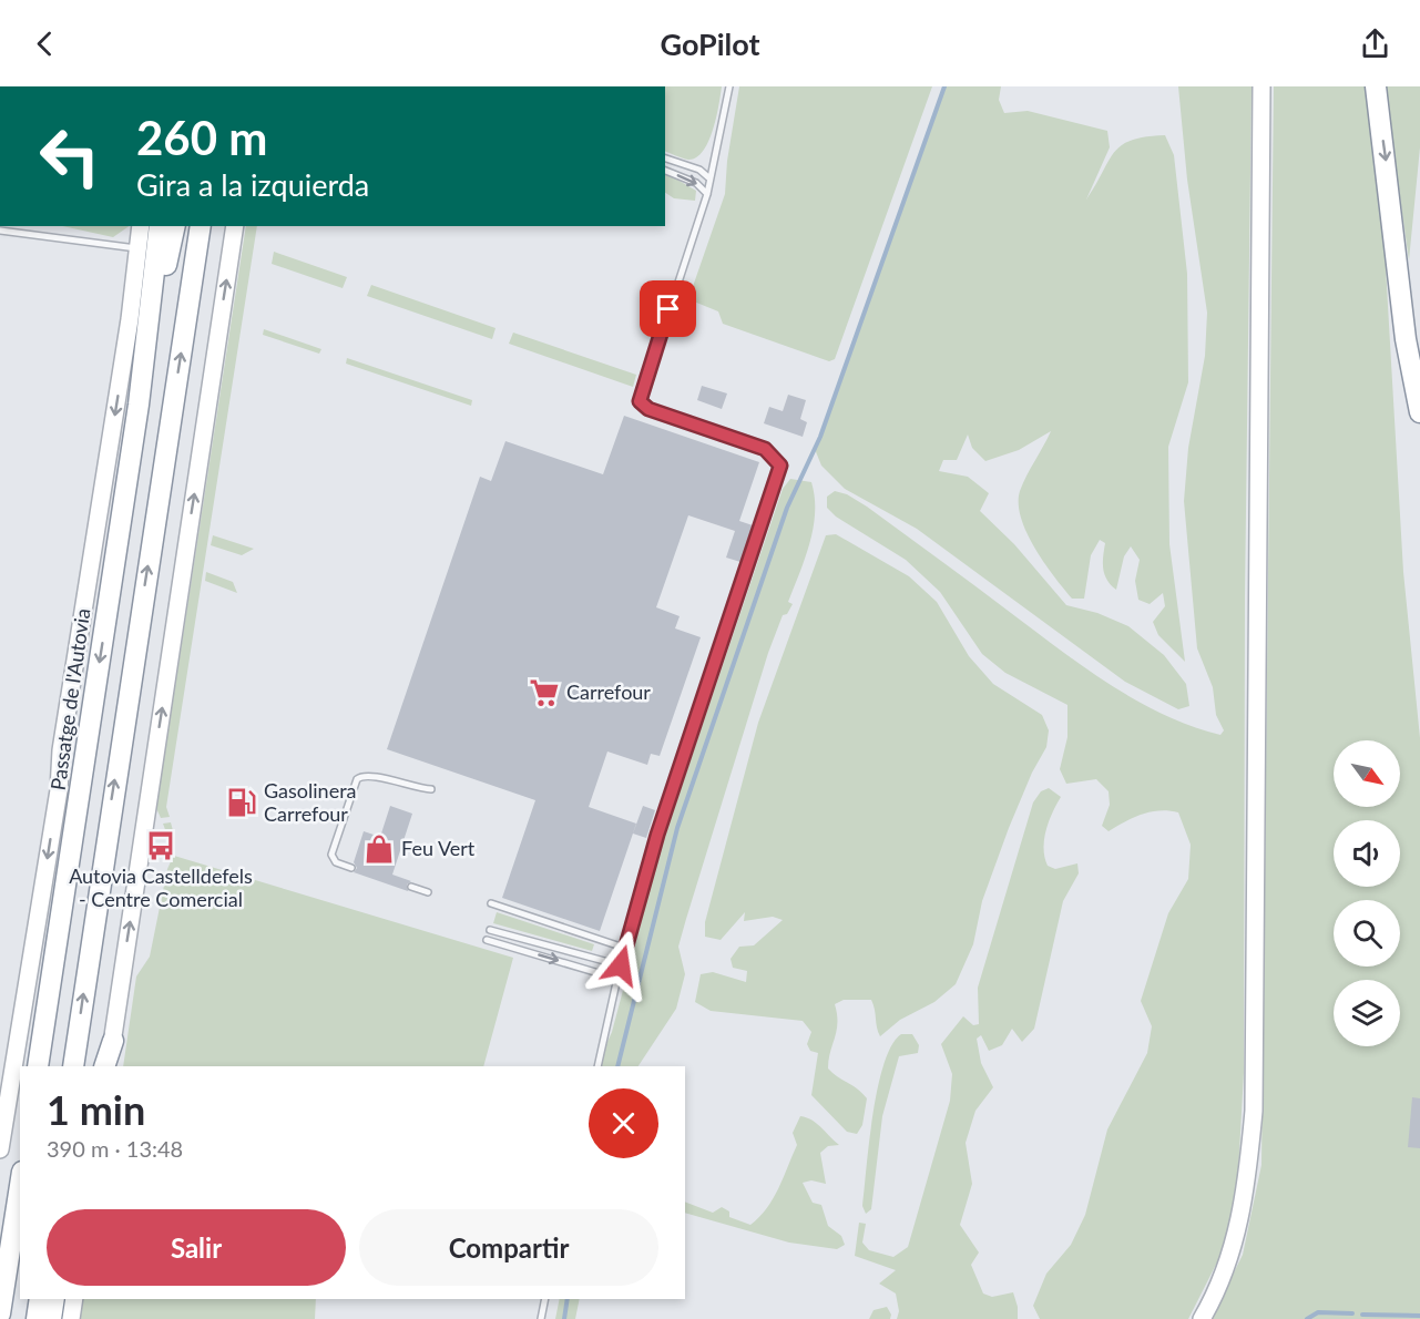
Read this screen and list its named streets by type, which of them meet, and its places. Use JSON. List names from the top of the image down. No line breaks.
{"streets":{"street":["Passatge de l'Autovia"]},"places":{"supermarket":["Carrefour"],"fuel station":["Gasolinera Carrefour"],"bus stop":["Autovia Castelldefels - Centre Comercial"],"shop":["Feu Vert"]},"north":"bottom right","page":{"header":"GoPilot","turn":["260 m","Gira a la izquierda"],"heading":["1 min","390 m · 13:48"],"buttons":["Salir","Compartir"]}}
